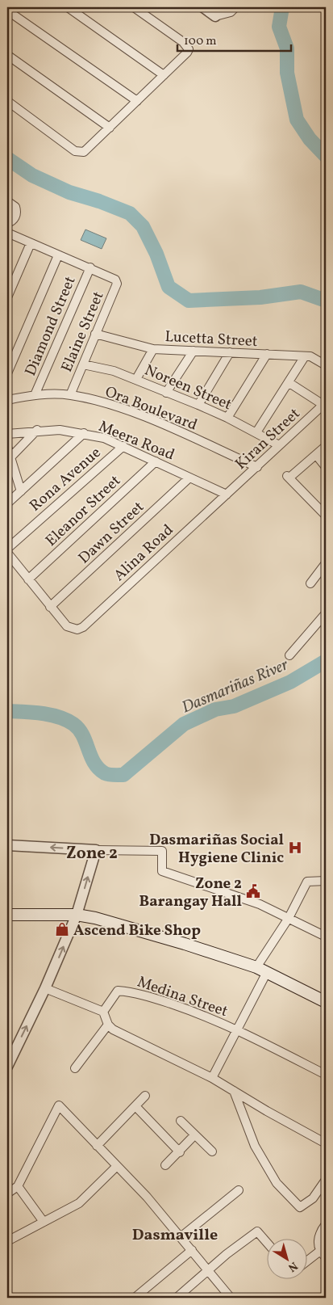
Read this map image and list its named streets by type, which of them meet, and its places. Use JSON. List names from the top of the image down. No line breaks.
{"streets":{"street":["Diamond Street","Elaine Street","Lucetta Street","Noreen Street","Ora Boulevard","Kiran Street","Meera Road","Rona Avenue","Eleanor Street","Dawn Street","Alina Road","Medina Street"]},"crossings":[["Diamond Street","Elaine Street"],["Diamond Street","Ora Boulevard"],["Elaine Street","Lucetta Street"],["Elaine Street","Noreen Street"],["Elaine Street","Ora Boulevard"],["Noreen Street","Kiran Street"],["Ora Boulevard","Kiran Street"],["Kiran Street","Meera Road"],["Kiran Street","Alina Road"],["Meera Road","Rona Avenue"],["Meera Road","Eleanor Street"],["Meera Road","Dawn Street"],["Meera Road","Alina Road"],["Dawn Street","Alina Road"]],"districts":["Zone 2","Dasmaville"],"water":["Dasmariñas River"],"places":{"hospital":["Dasmariñas Social Hygiene Clinic"],"public building":["Zone 2 Barangay Hall"],"shop":["Ascend Bike Shop"]},"scale_bar":"100 m","north":"bottom right"}
